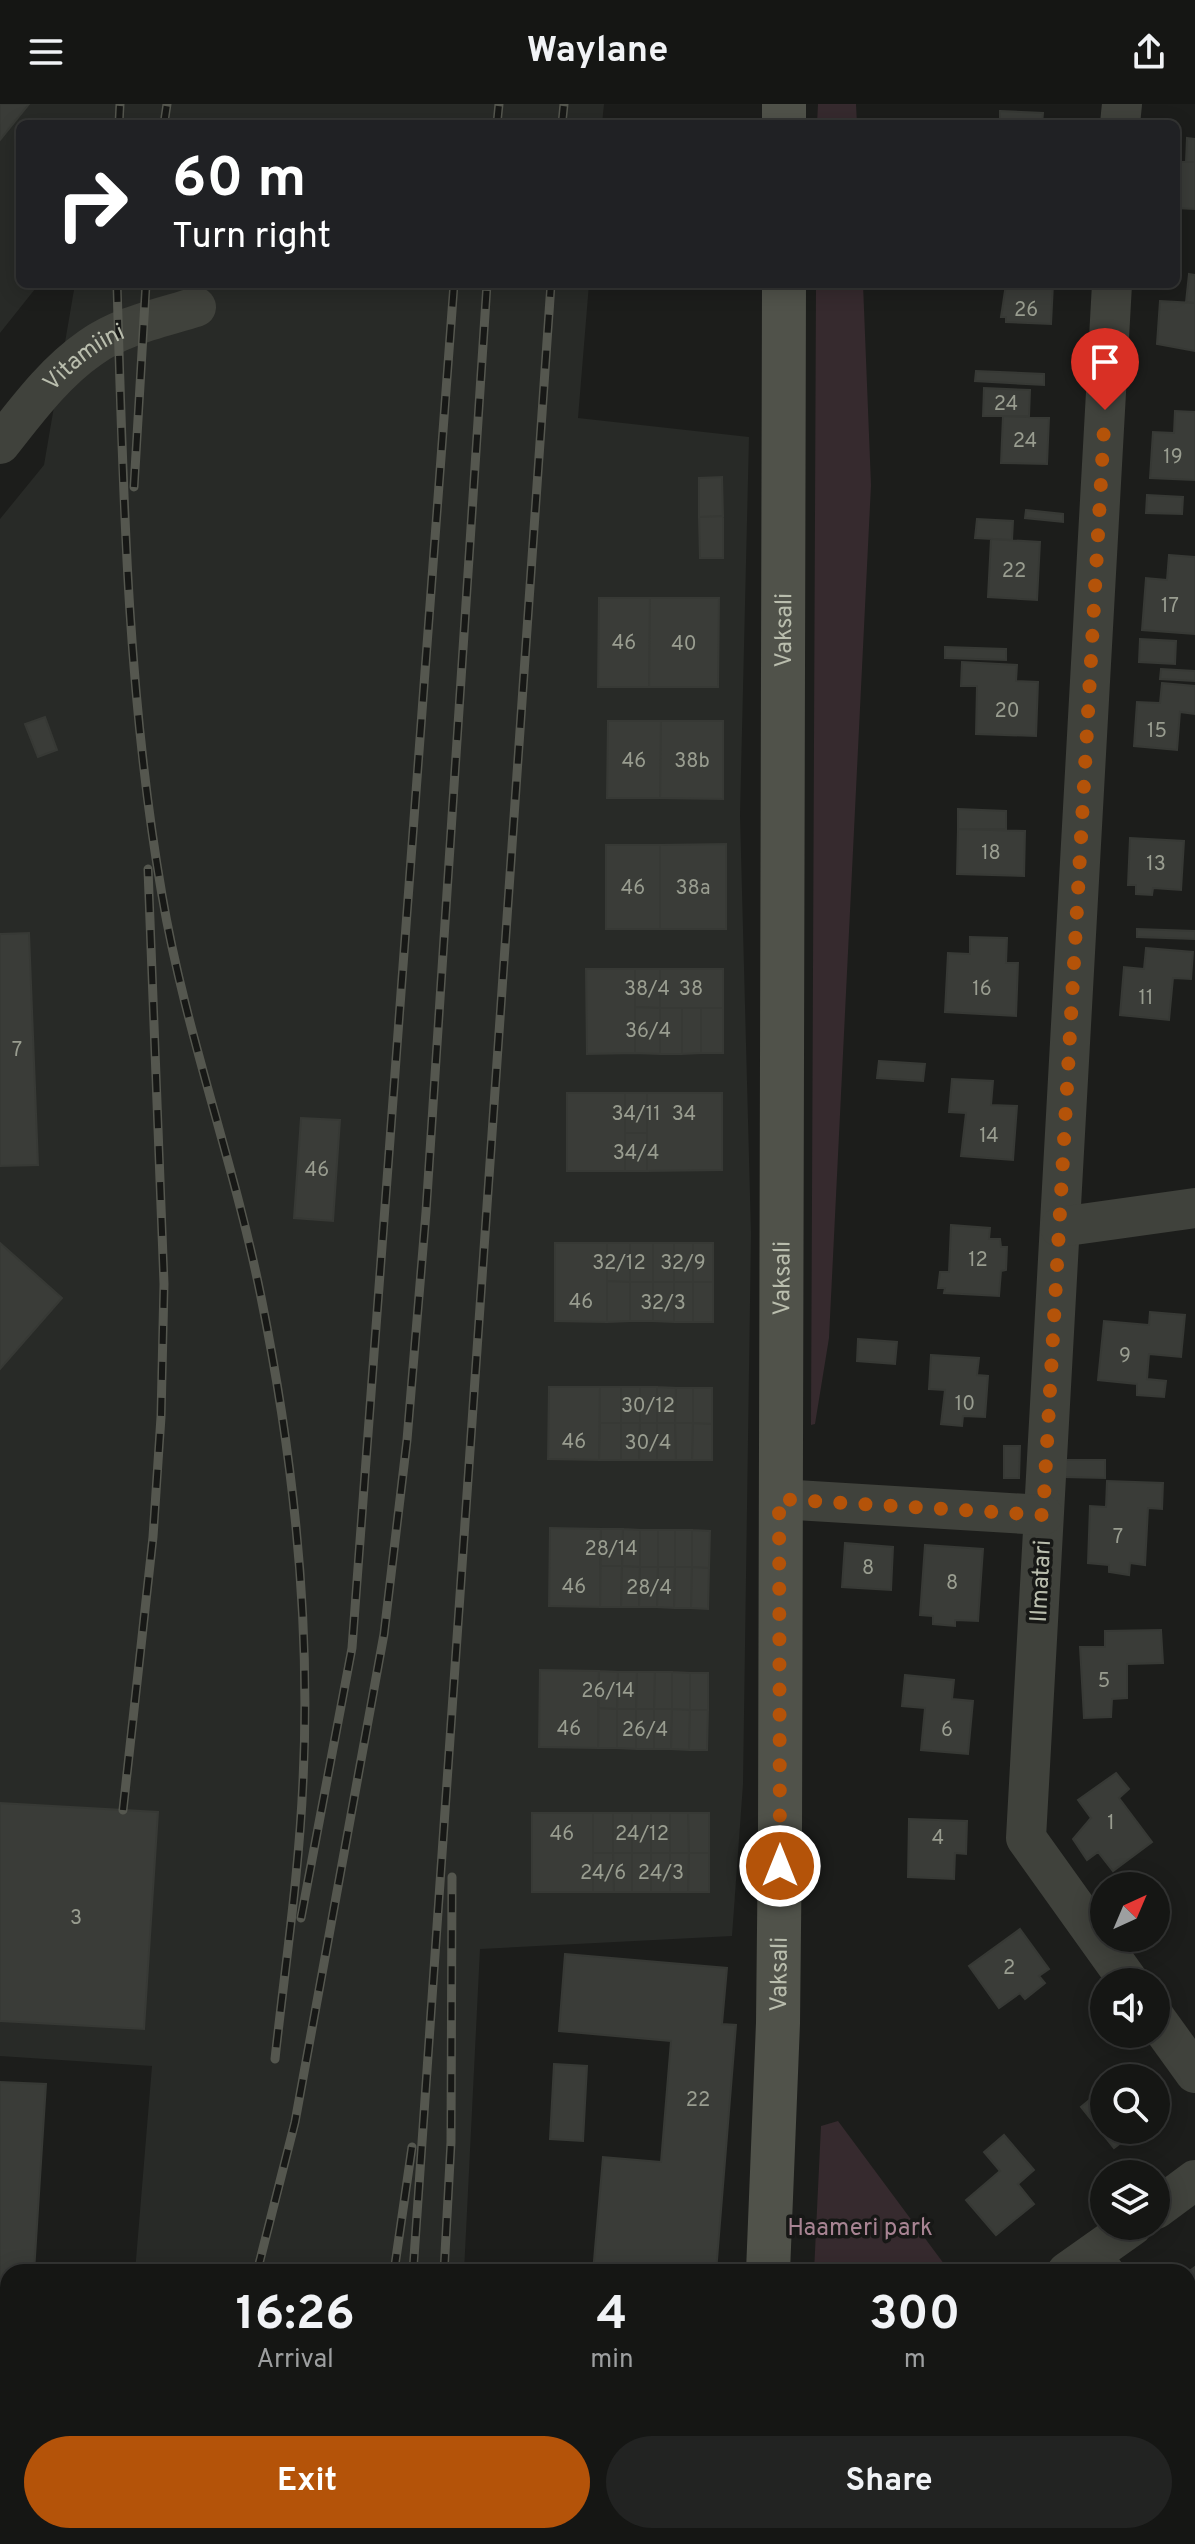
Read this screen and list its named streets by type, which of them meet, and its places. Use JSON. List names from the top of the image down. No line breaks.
{"streets":{"street":["Vitamiini","Vaksali","Ilmatari"]},"parks":["Haameri park"],"house_numbers":["26","24","24","19","22","17","46","40","20","15","46","38b","18","13","46","38a","38/4","38","16","11","36/4","7","34/11","34","14","34/4","46","12","32/12","32/9","46","32/3","9","10","30/12","46","30/4","7","28/14","8","8","46","28/4","5","26/14","46","26/4","6","1","46","24/12","4","24/6","24/3","3","2","22"],"north":"top right","page":{"header":"Waylane","turn":["60 m","Turn right"],"eta":["16:26","Arrival","4","min","300","m"],"buttons":["Exit","Share"]}}
